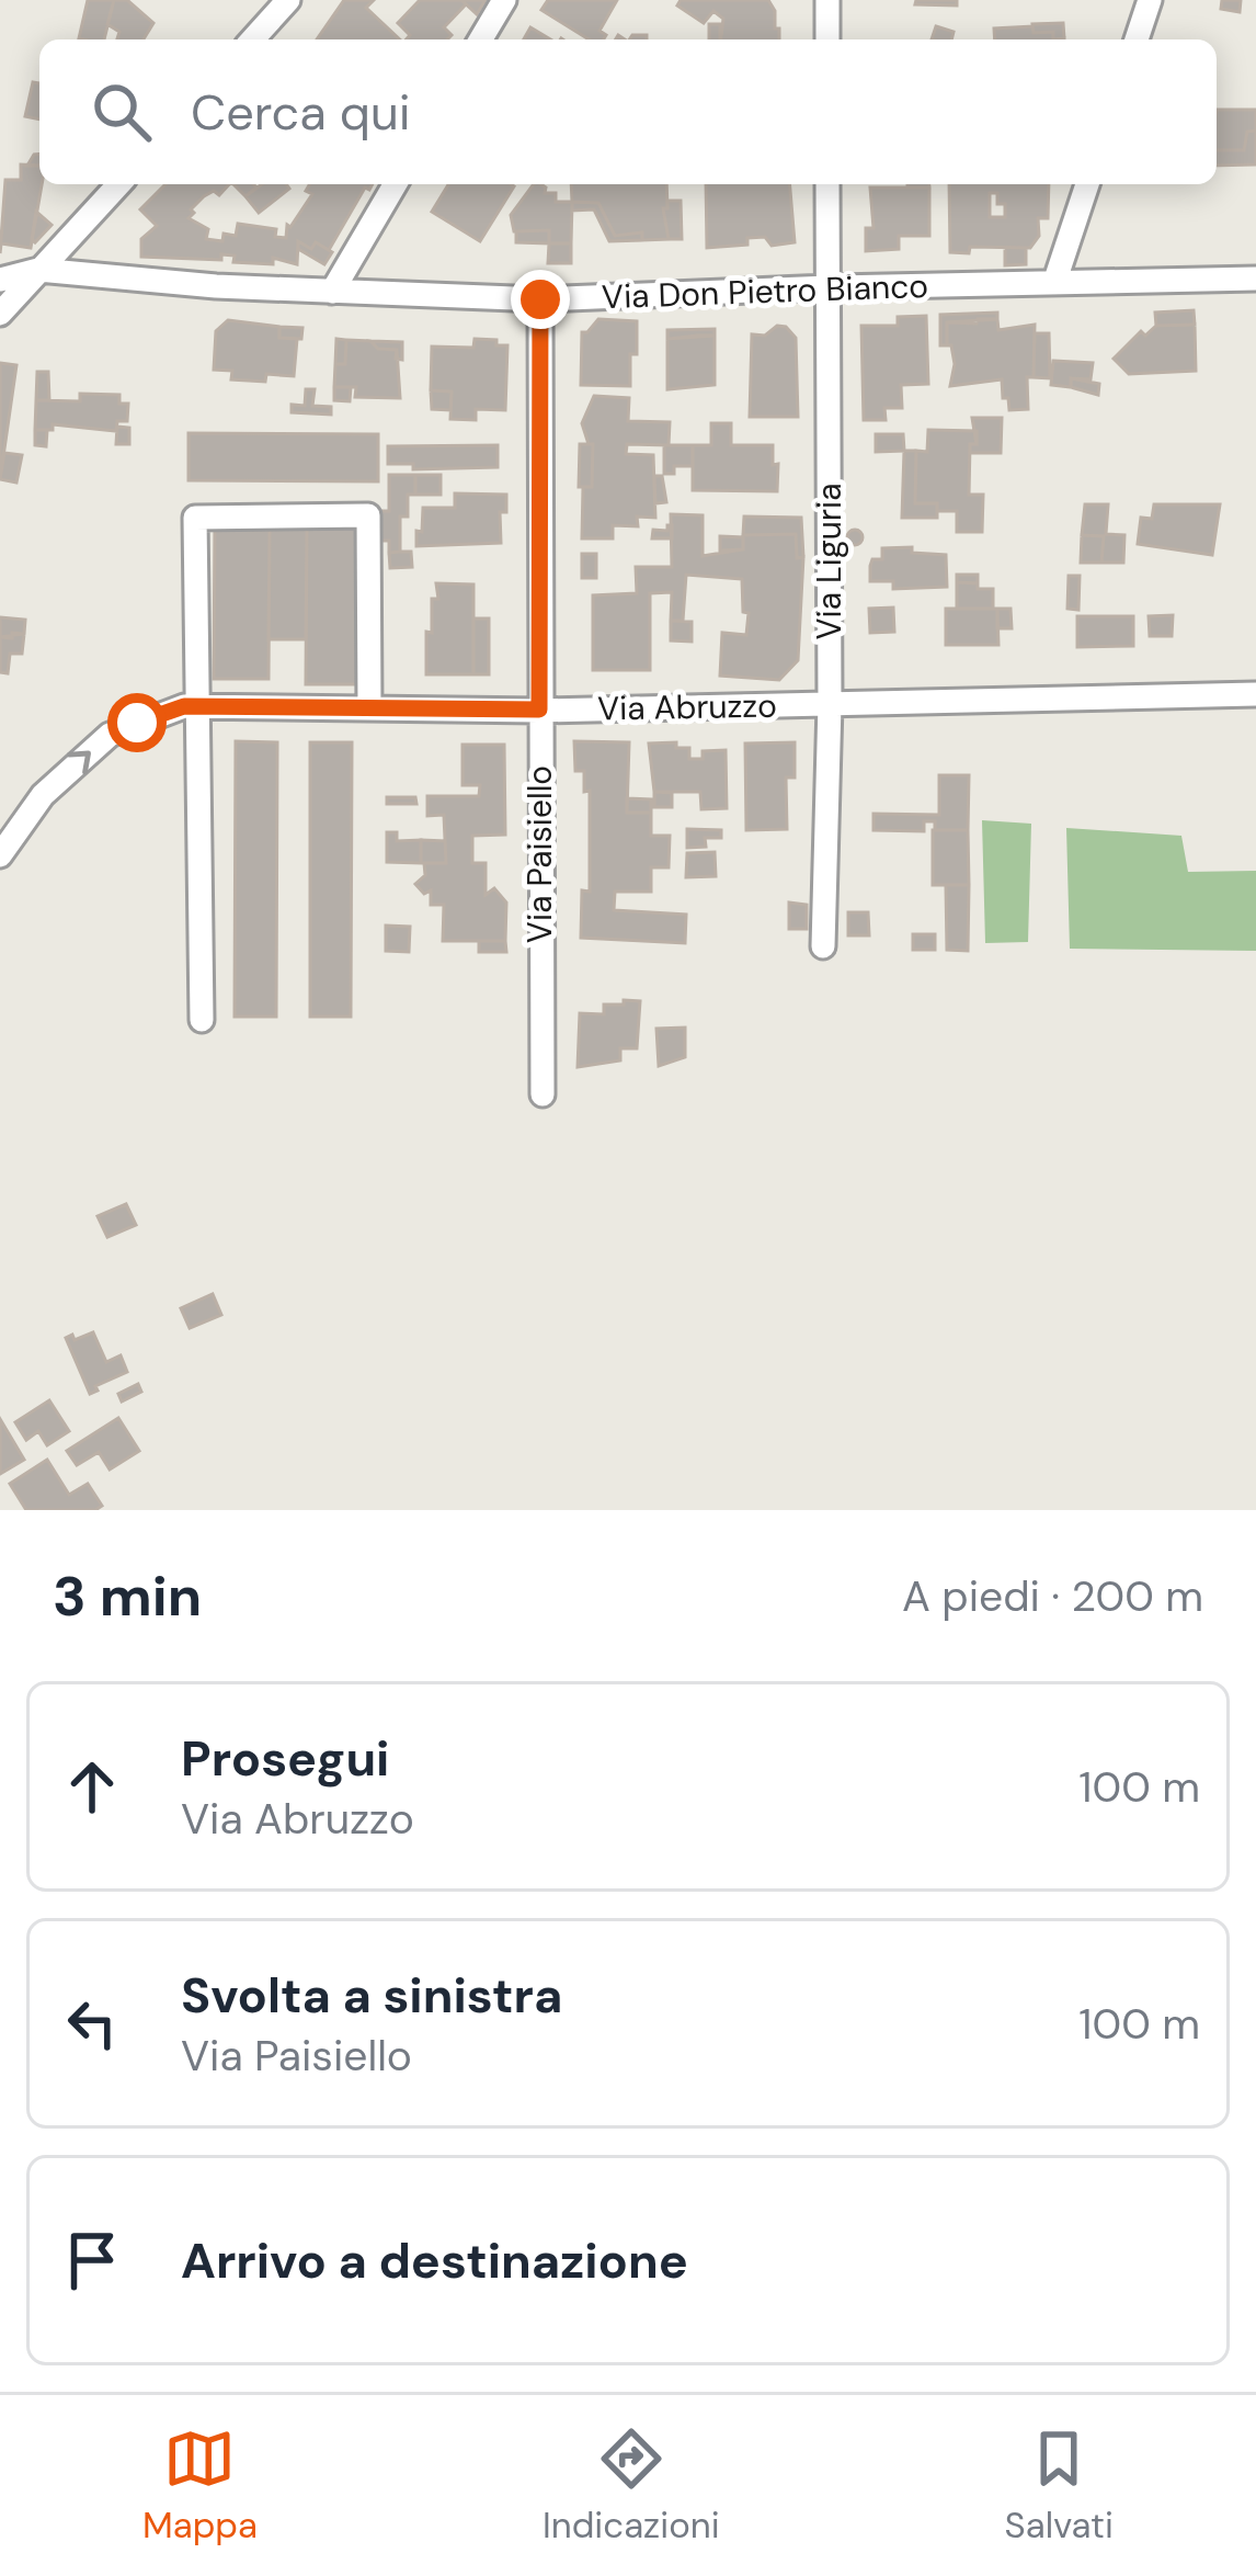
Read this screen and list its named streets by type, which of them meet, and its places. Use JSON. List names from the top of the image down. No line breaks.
{"streets":{"street":["Via Don Pietro Bianco","Via Liguria","Via Abruzzo","Via Paisiello"]},"crossings":[["Via Don Pietro Bianco","Via Liguria"],["Via Don Pietro Bianco","Via Paisiello"],["Via Liguria","Via Abruzzo"],["Via Abruzzo","Via Paisiello"]],"page":{"search":"Cerca qui","heading":["3 min","A piedi · 200 m"],"list":[["Prosegui","Via Abruzzo","100 m"],["Svolta a sinistra","Via Paisiello","100 m"],"Arrivo a destinazione"],"nav":["Mappa","Indicazioni","Salvati"]}}
